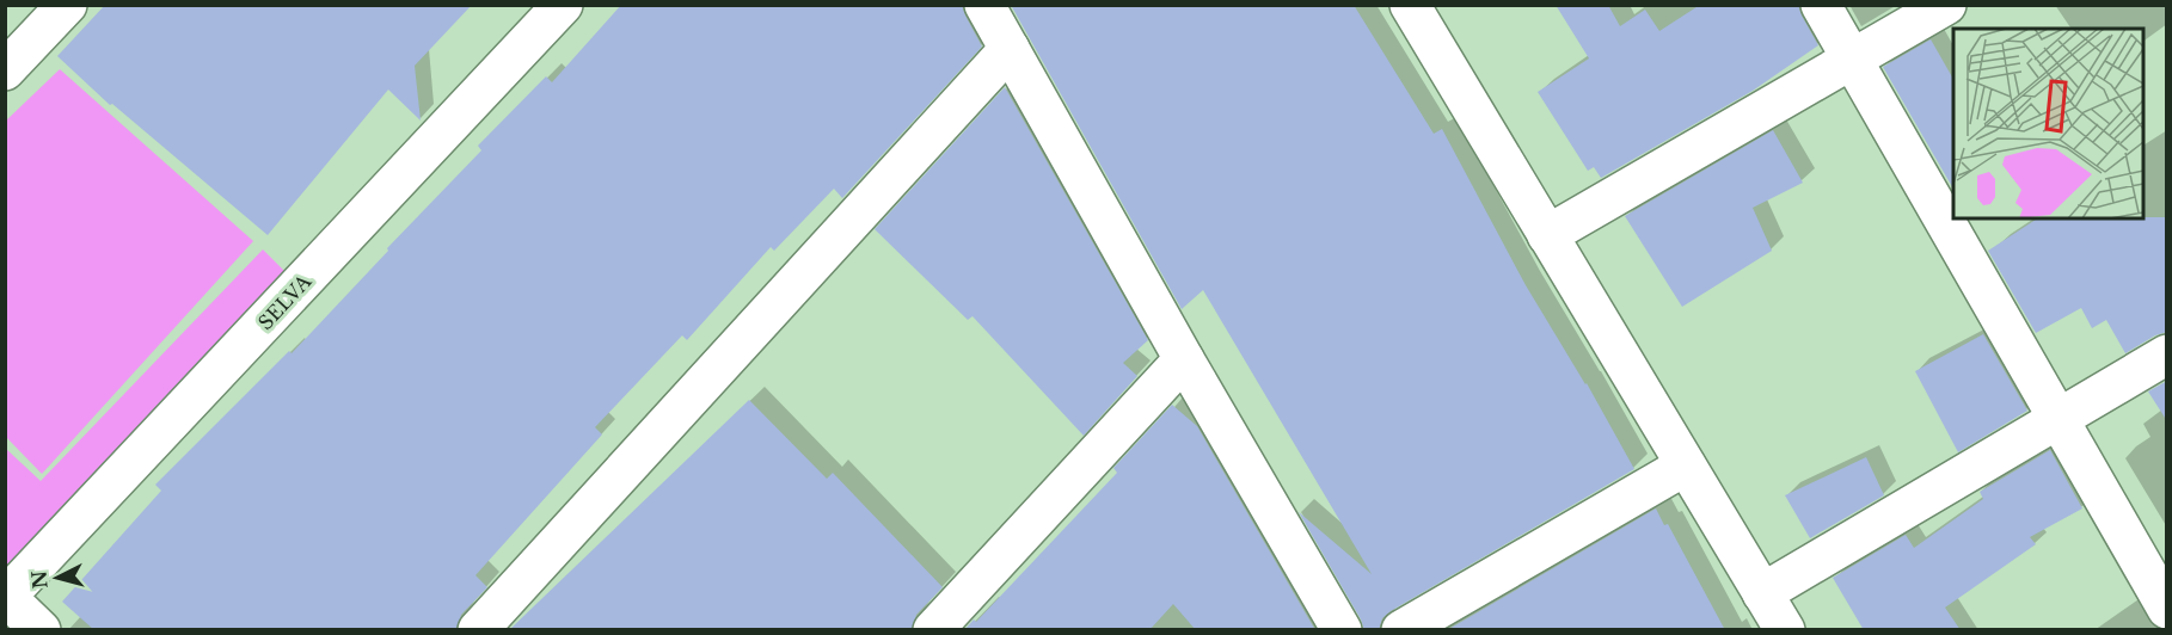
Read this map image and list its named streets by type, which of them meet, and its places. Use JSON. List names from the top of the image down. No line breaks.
{"streets":{"street":["SELVA"]},"north":"left"}
